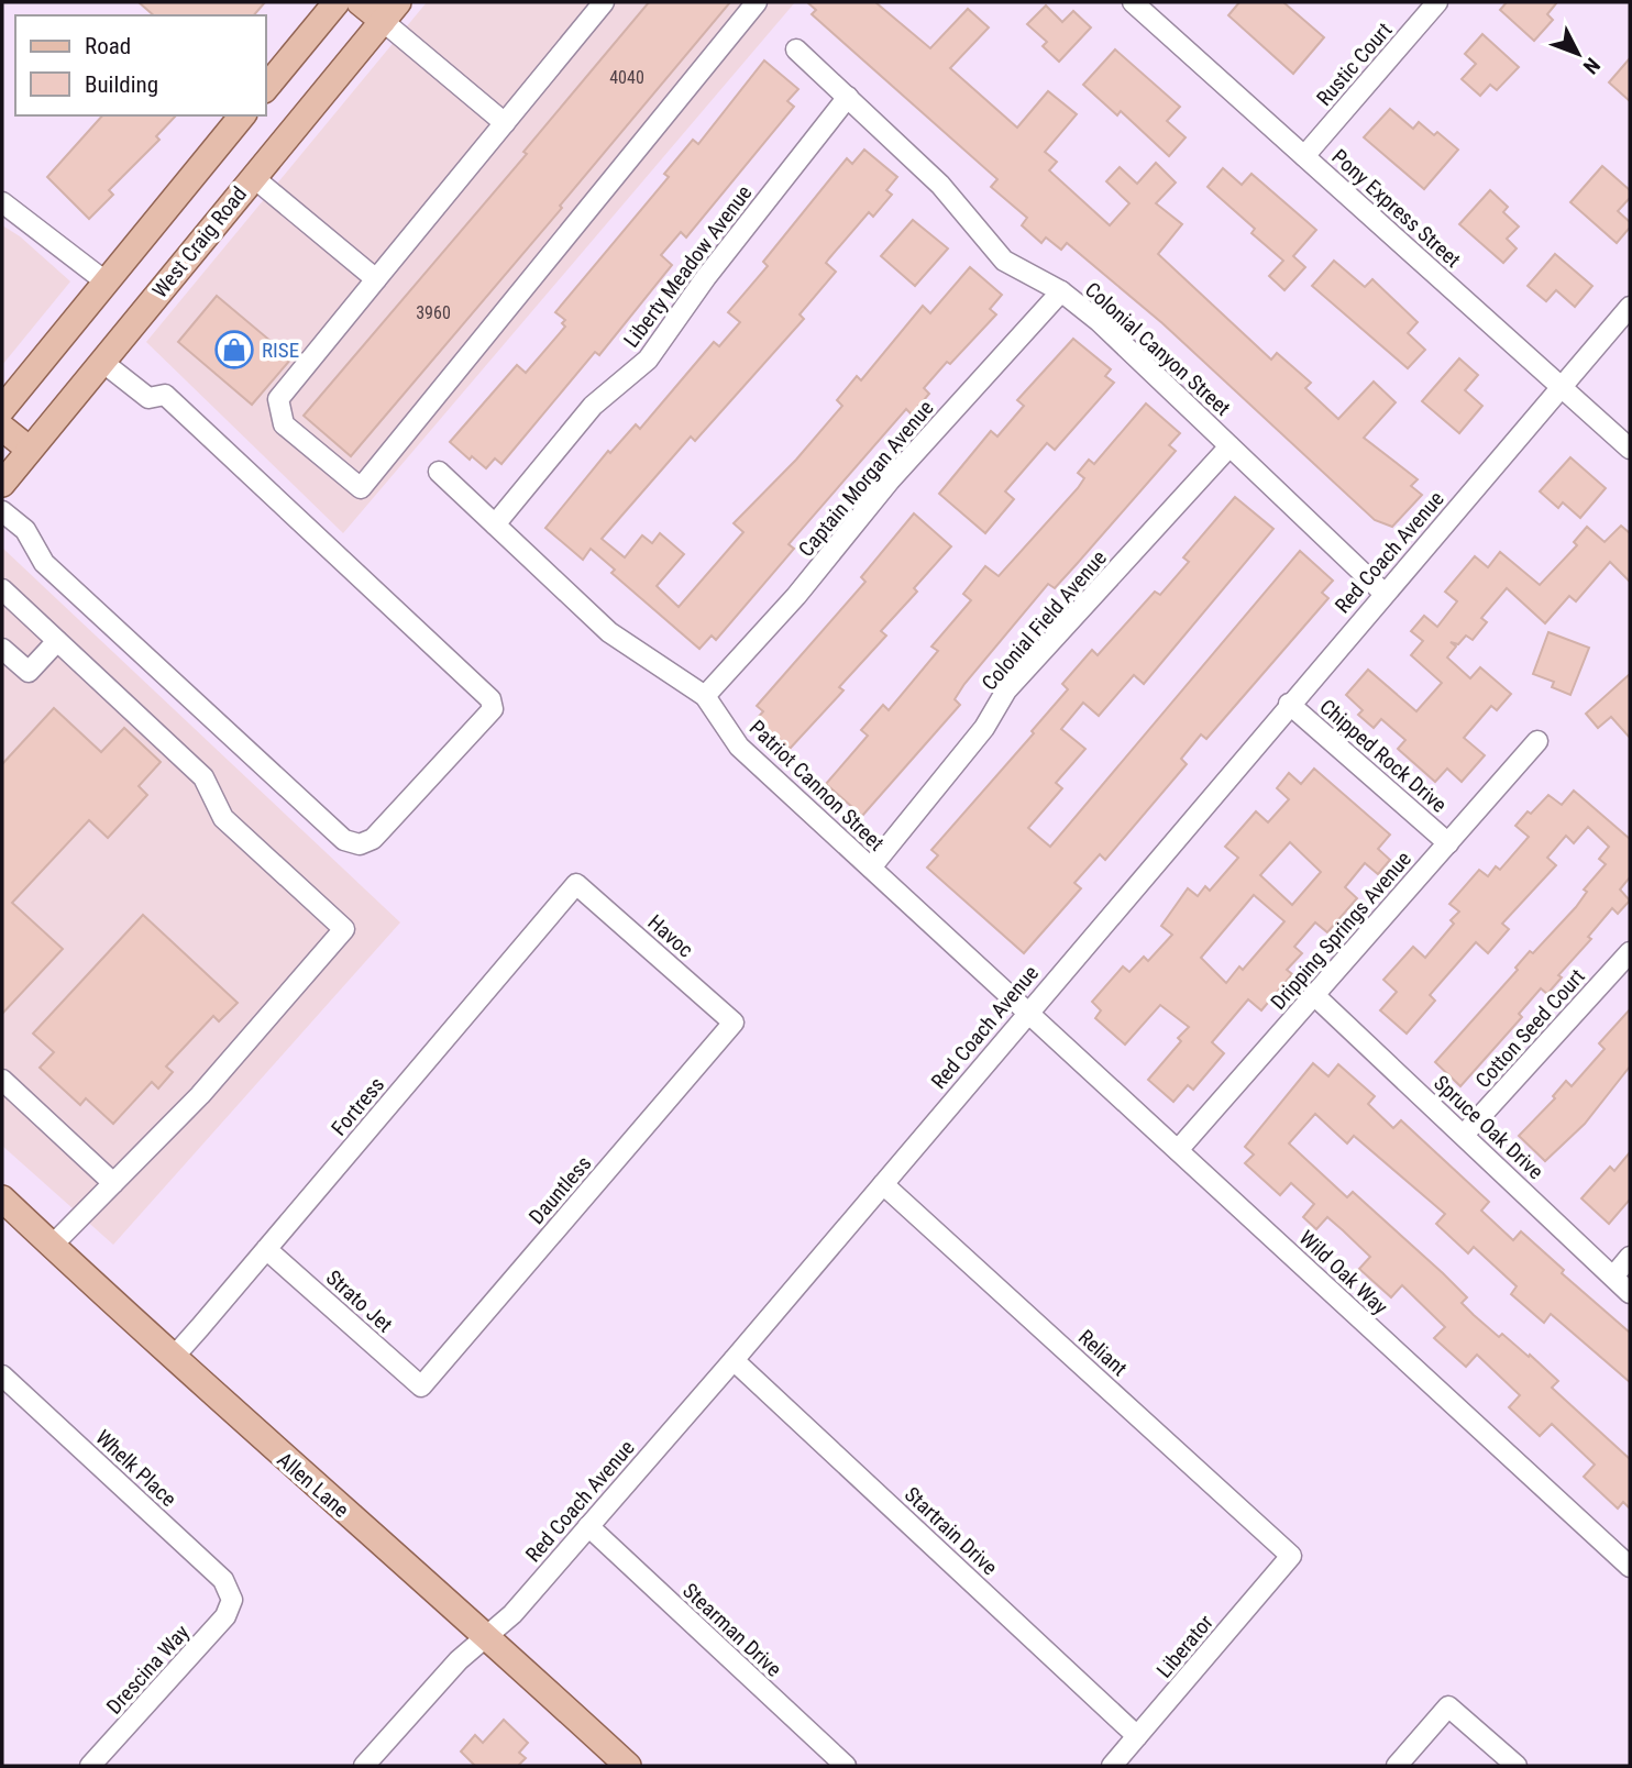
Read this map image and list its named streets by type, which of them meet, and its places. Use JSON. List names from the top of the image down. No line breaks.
{"streets":{"main road":["West Craig Road","Allen Lane"],"street":["Rustic Court","Pony Express Street","Liberty Meadow Avenue","Colonial Canyon Street","Captain Morgan Avenue","Red Coach Avenue","Colonial Field Avenue","Chipped Rock Drive","Patriot Cannon Street","Dripping Springs Avenue","Havoc","Cotton Seed Court","Fortress","Spruce Oak Drive","Dauntless","Wild Oak Way","Strato Jet","Reliant","Whelk Place","Startrain Drive","Stearman Drive","Liberator","Drescina Way"]},"crossings":[["Rustic Court","Pony Express Street"],["Pony Express Street","Red Coach Avenue"],["Liberty Meadow Avenue","Colonial Canyon Street"],["Liberty Meadow Avenue","Patriot Cannon Street"],["Colonial Canyon Street","Captain Morgan Avenue"],["Colonial Canyon Street","Red Coach Avenue"],["Colonial Canyon Street","Colonial Field Avenue"],["Captain Morgan Avenue","Patriot Cannon Street"],["Red Coach Avenue","Chipped Rock Drive"],["Red Coach Avenue","Patriot Cannon Street"],["Red Coach Avenue","Wild Oak Way"],["Red Coach Avenue","Reliant"],["Red Coach Avenue","Allen Lane"],["Red Coach Avenue","Startrain Drive"],["Red Coach Avenue","Stearman Drive"],["Colonial Field Avenue","Patriot Cannon Street"],["Chipped Rock Drive","Dripping Springs Avenue"],["Patriot Cannon Street","Wild Oak Way"],["Dripping Springs Avenue","Spruce Oak Drive"],["Dripping Springs Avenue","Wild Oak Way"],["Havoc","Fortress"],["Havoc","Dauntless"],["Cotton Seed Court","Spruce Oak Drive"],["Fortress","Strato Jet"],["Fortress","Allen Lane"],["Dauntless","Strato Jet"],["Reliant","Liberator"],["Whelk Place","Drescina Way"],["Startrain Drive","Liberator"]],"places":{"shop":["RISE"]},"house_numbers":["4040","3960"],"legend":["Road","Building"],"north":"bottom right"}
